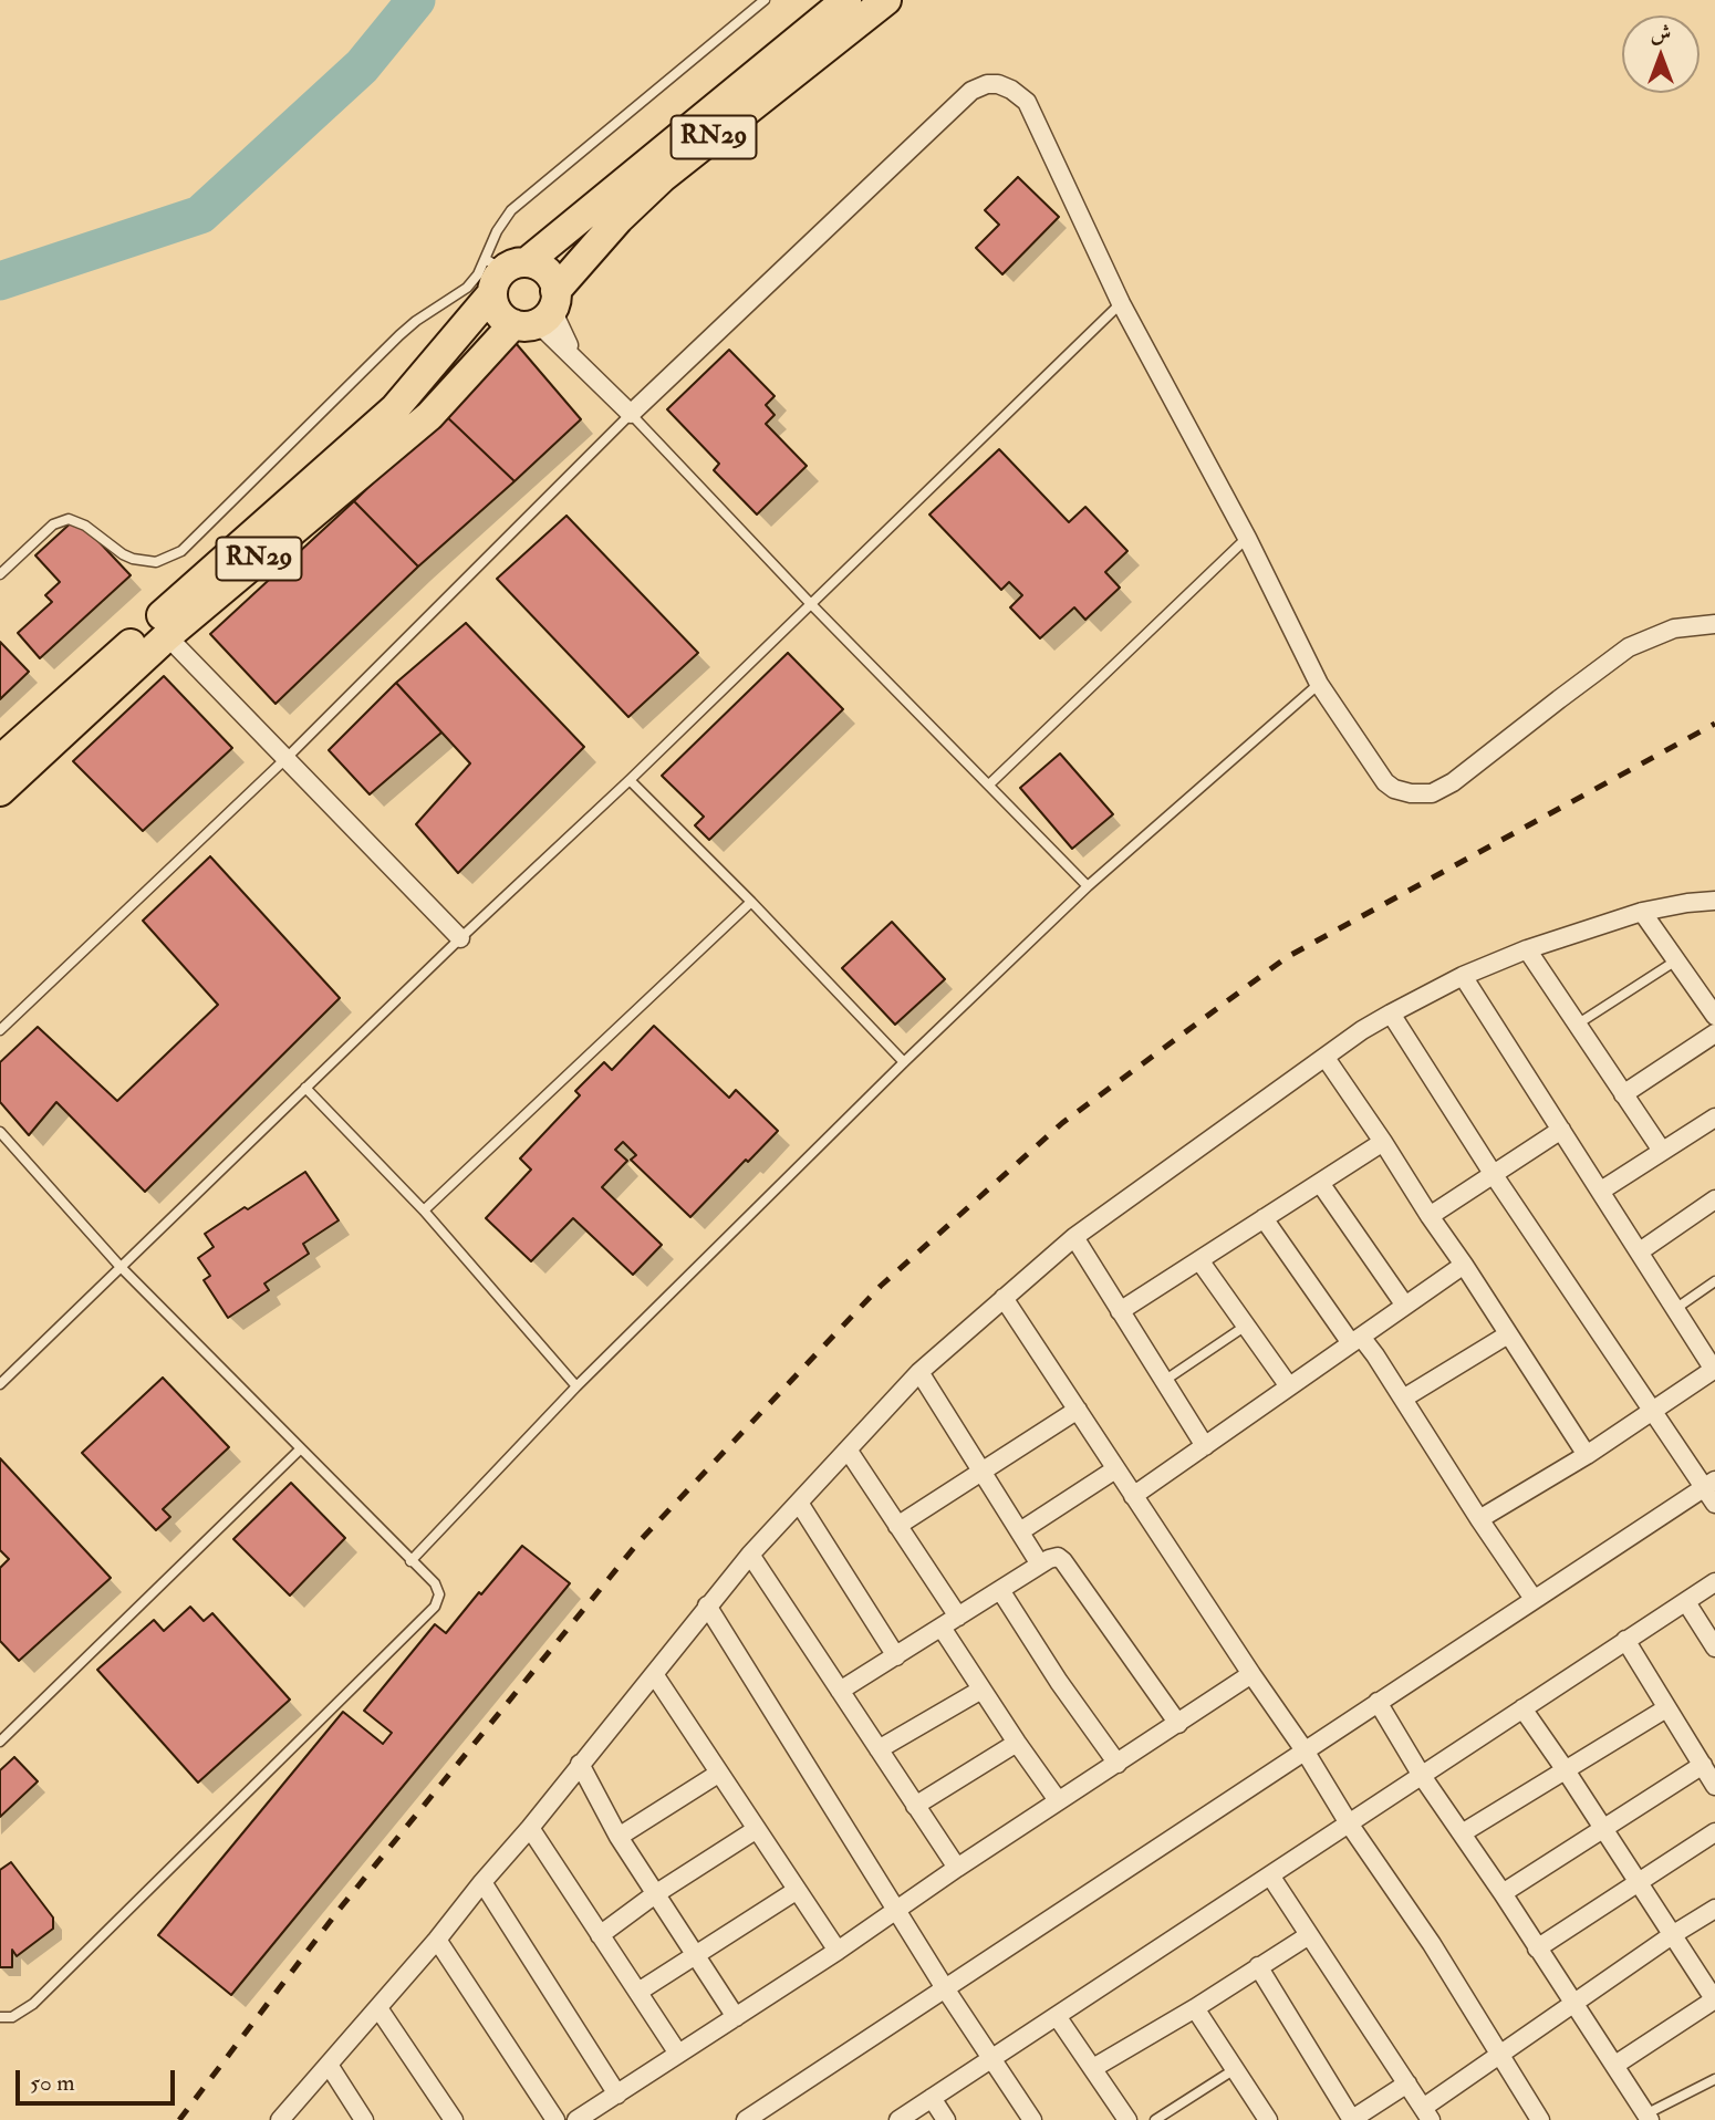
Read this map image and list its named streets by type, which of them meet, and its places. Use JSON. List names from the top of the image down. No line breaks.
{"streets":{"highway":["RN29"]},"scale_bar":"50 m","north":"top"}
